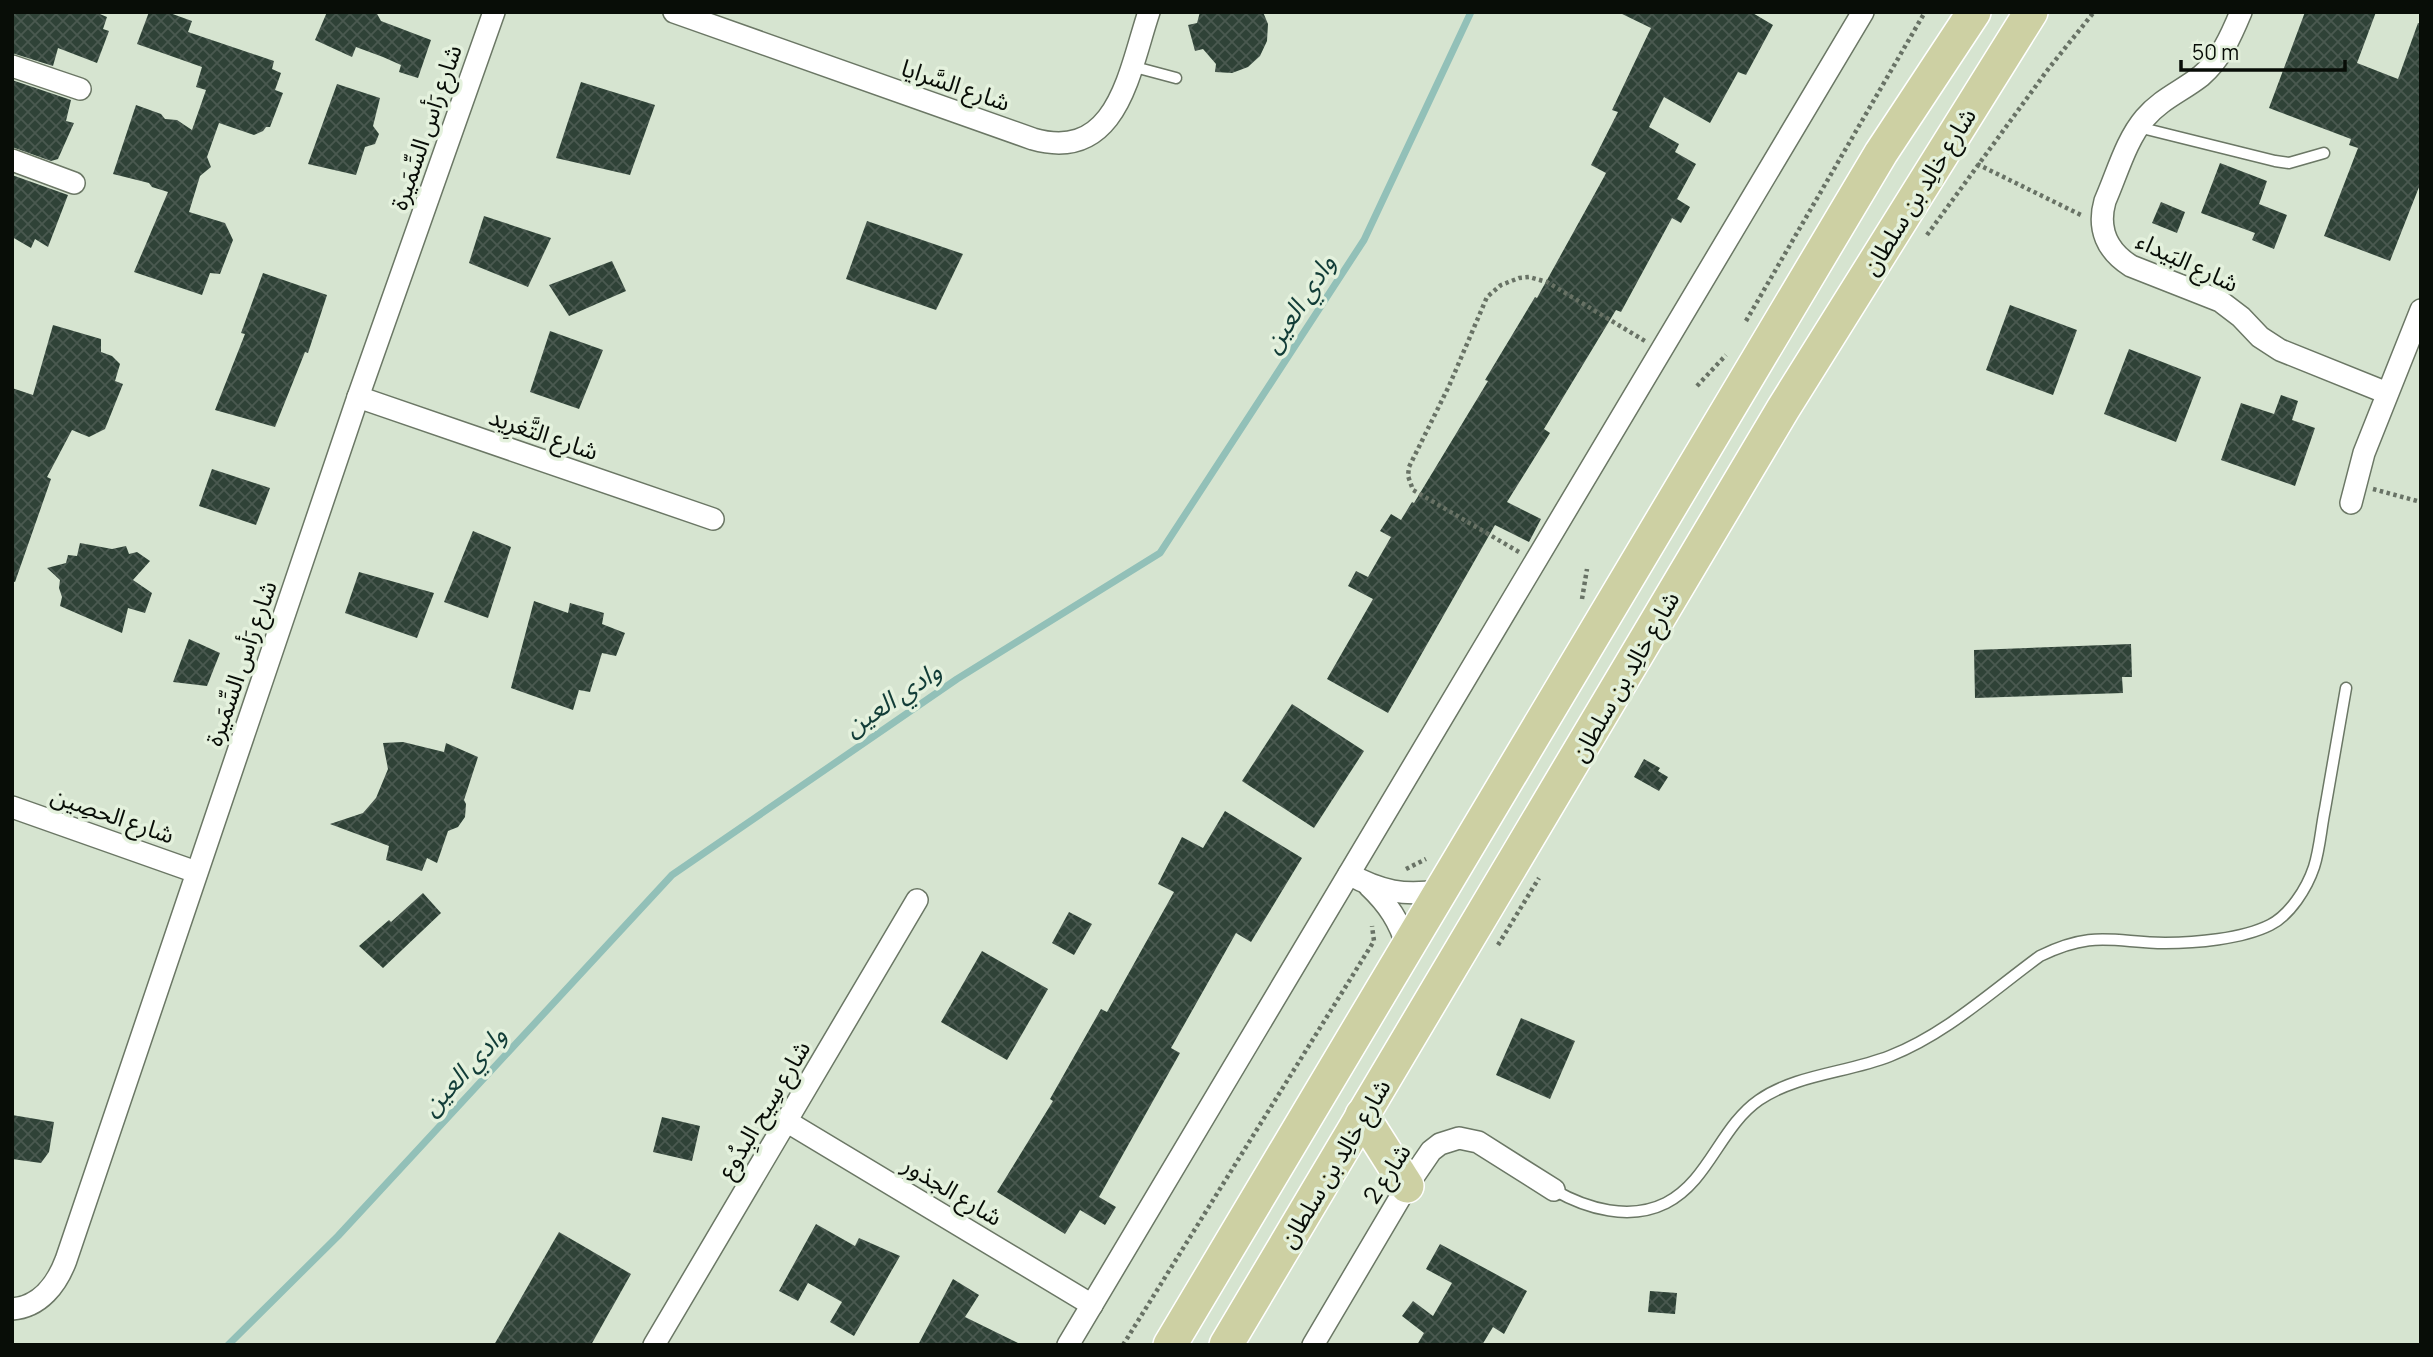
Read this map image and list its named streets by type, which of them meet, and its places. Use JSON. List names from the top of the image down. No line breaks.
{"streets":{"main road":["شارع خالِد بن سلطان"],"street":["شارع السَّرايا","شارع رَأس السِّمَيرة","شارع البَيداء","شارع التَّغرِيد","شارع الحصِين","شارع سِيح البِدُوع","شارع 2","شارع الجذور"]},"crossings":[["شارع رَأس السِّمَيرة","شارع التَّغرِيد"],["شارع رَأس السِّمَيرة","شارع الحصِين"],["شارع سِيح البِدُوع","شارع الجذور"]],"water":["وادي العين"],"scale_bar":"50 m"}
